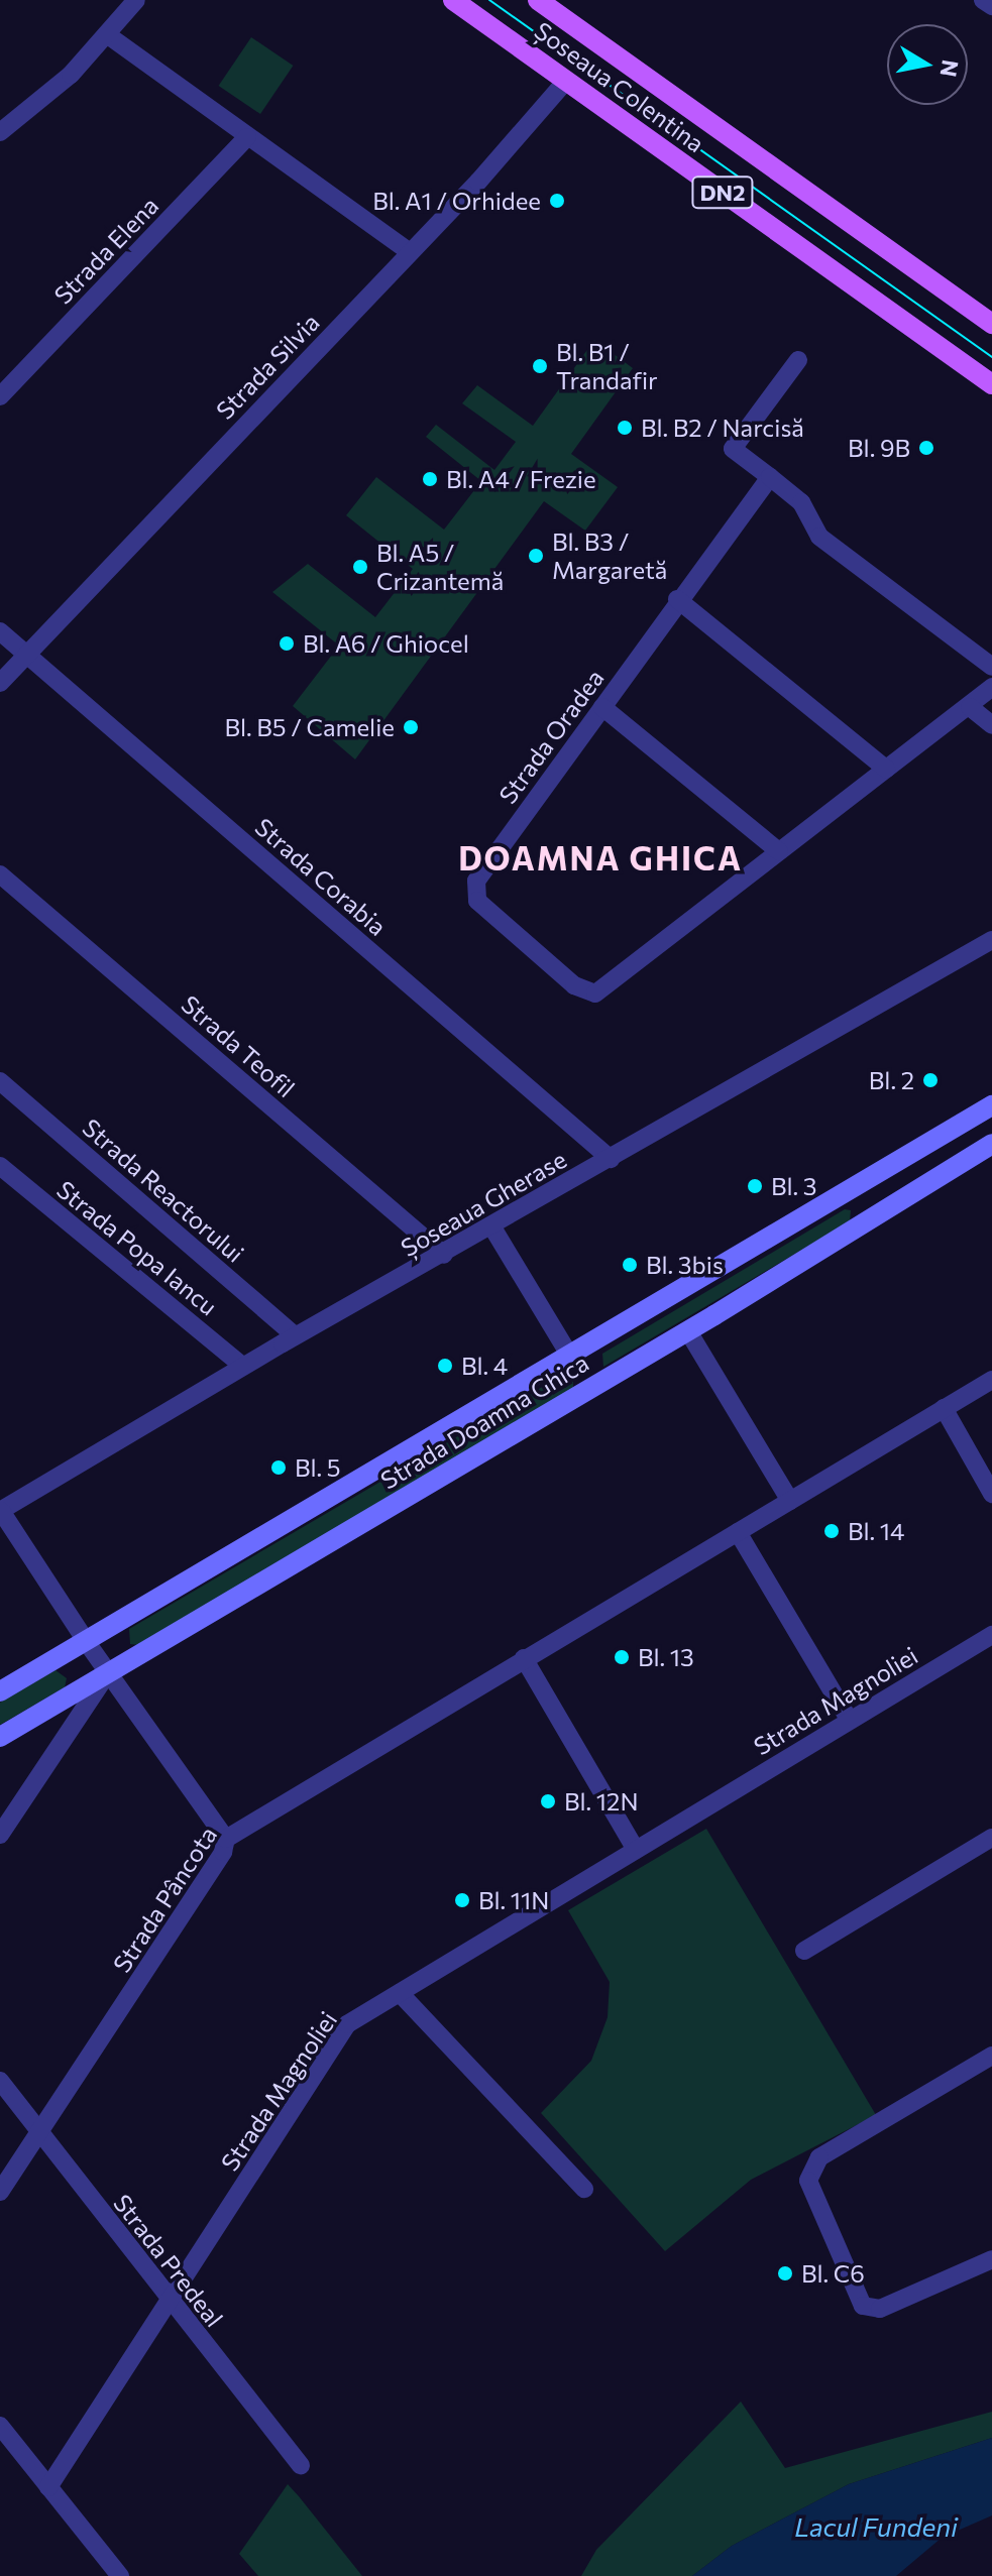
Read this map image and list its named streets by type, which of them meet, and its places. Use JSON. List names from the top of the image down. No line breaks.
{"streets":{"main road":["Șoseaua Colentina","DN2","Strada Doamna Ghica"],"street":["Strada Elena","Strada Silvia","Strada Oradea","Strada Corabia","Strada Teofil","Strada Reactorului","Șoseaua Gherase","Strada Popa Iancu","Strada Magnoliei","Strada Pâncota","Strada Predeal"]},"crossings":[["Șoseaua Colentina","Strada Silvia"],["Strada Silvia","Strada Corabia"],["Strada Corabia","Șoseaua Gherase"],["Strada Teofil","Șoseaua Gherase"],["Strada Reactorului","Șoseaua Gherase"],["Șoseaua Gherase","Strada Popa Iancu"],["Șoseaua Gherase","Strada Doamna Ghica"],["Șoseaua Gherase","Strada Pâncota"],["Strada Magnoliei","Strada Predeal"],["Strada Pâncota","Strada Predeal"]],"districts":["DOAMNA GHICA"],"water":["Lacul Fundeni"],"places":["Bl. A1 / Orhidee","Bl. B1 / Trandafir","Bl. B2 / Narcisă","Bl. 9B","Bl. A4 / Frezie","Bl. B3 / Margaretă","Bl. A5 / Crizantemă","Bl. A6 / Ghiocel","Bl. B5 / Camelie","Bl. 2","Bl. 3","Bl. 3bis","Bl. 4","Bl. 5","Bl. 14","Bl. 13","Bl. 12N","Bl. 11N","Bl. C6"],"north":"right"}
